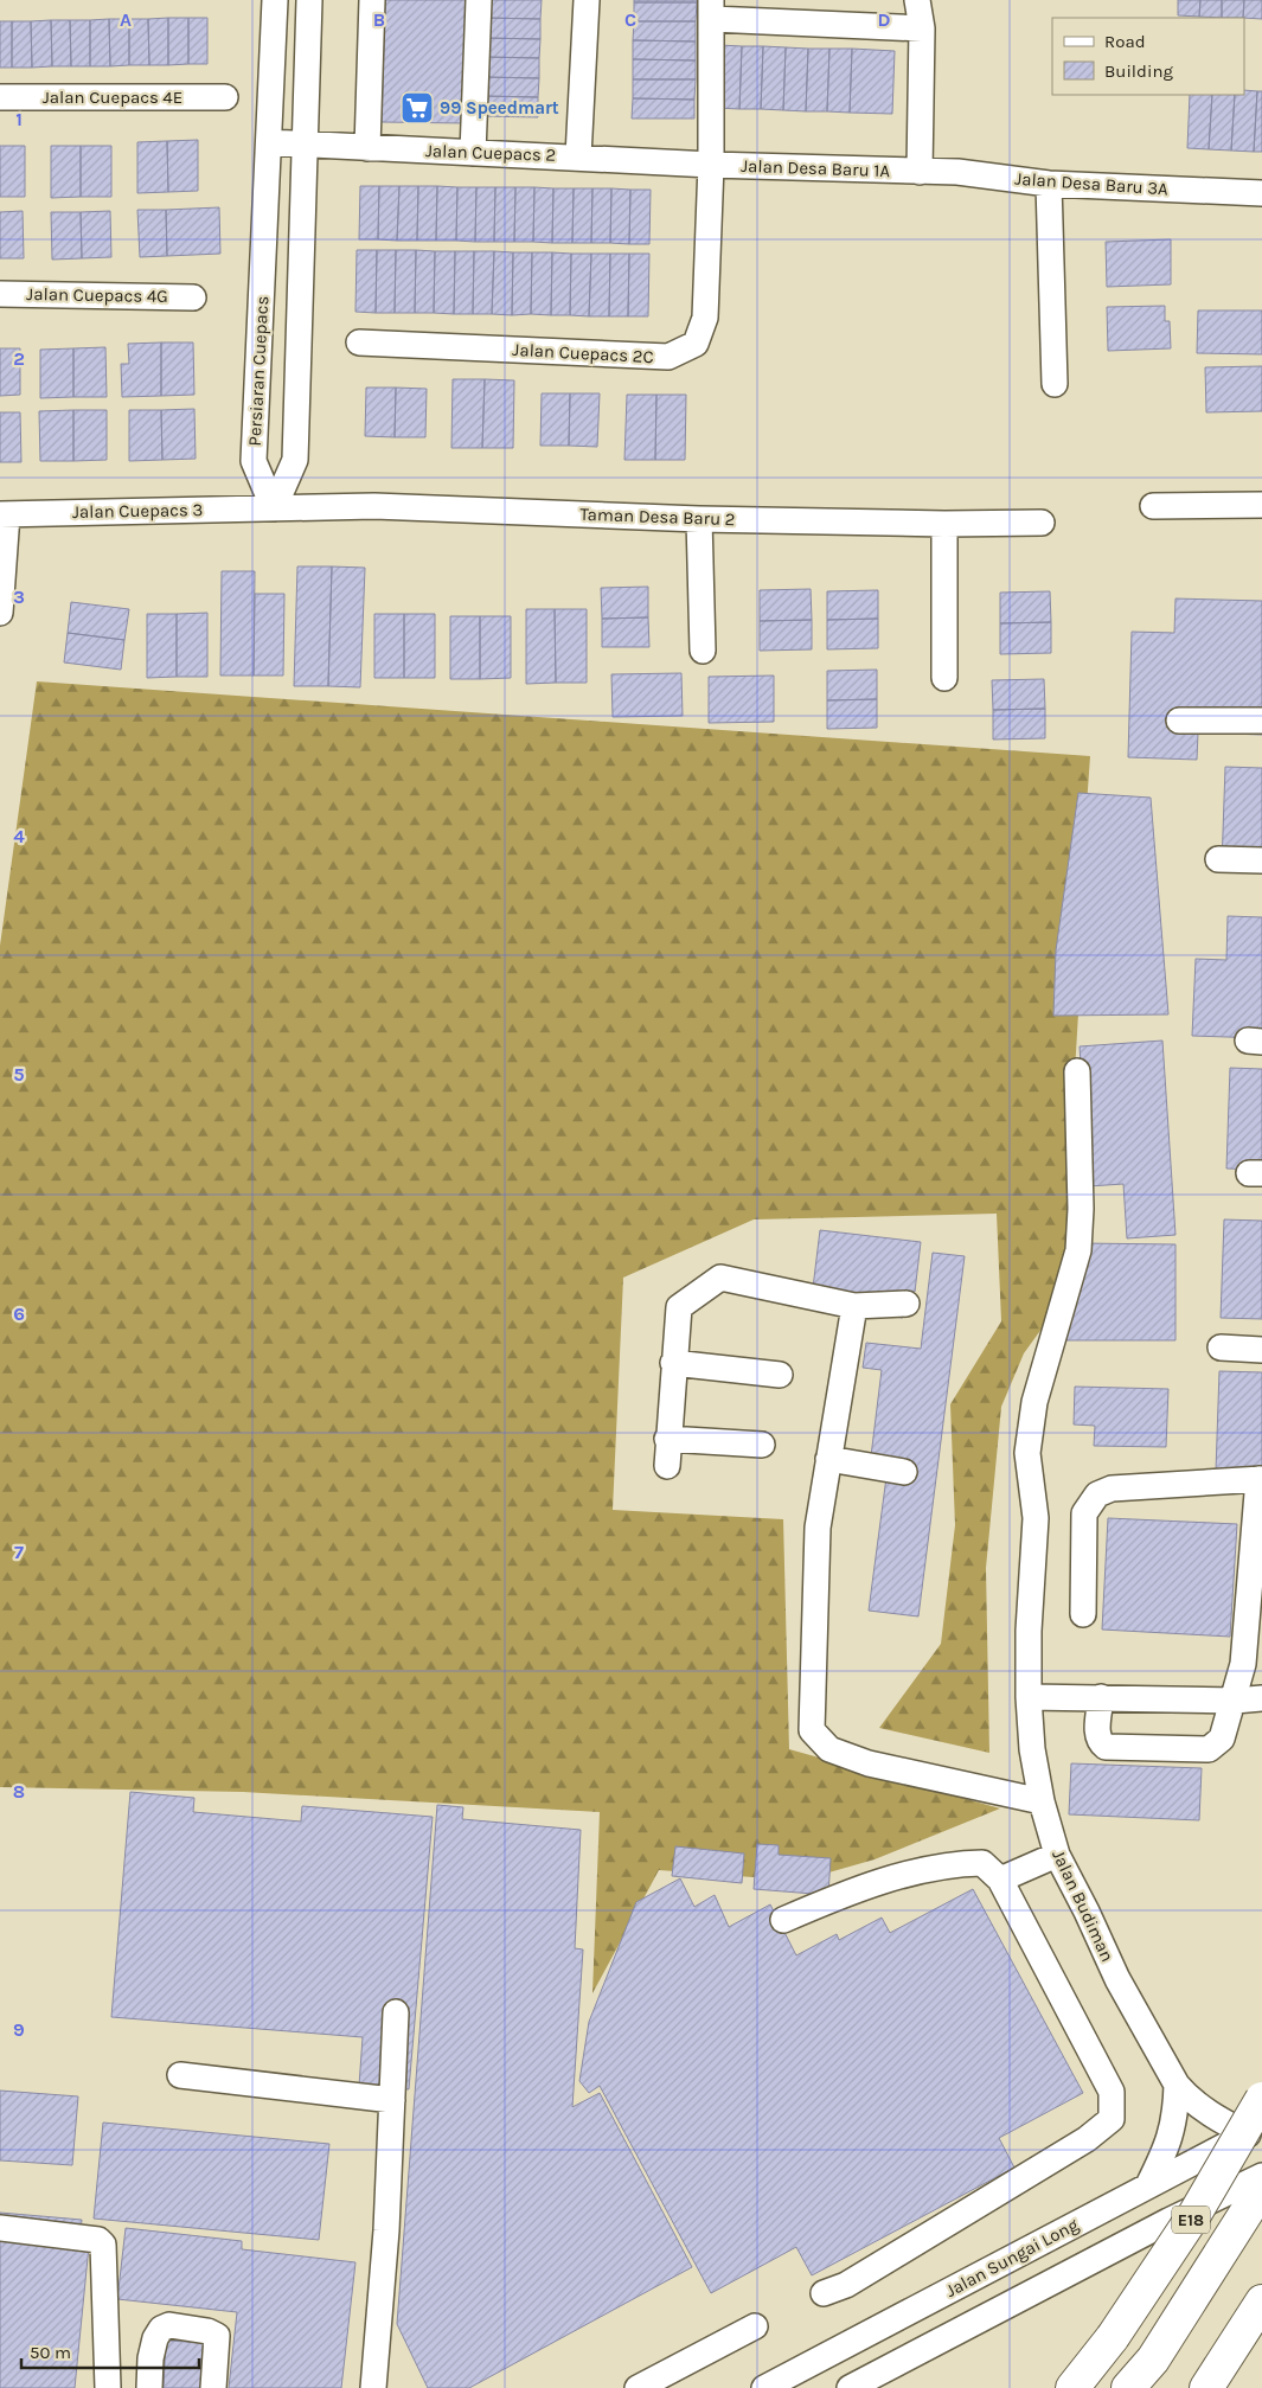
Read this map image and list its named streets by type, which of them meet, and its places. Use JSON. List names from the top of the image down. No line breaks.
{"streets":{"highway":["E18"],"street":["Jalan Cuepacs 4E","Jalan Cuepacs 2","Jalan Desa Baru 1A","Jalan Desa Baru 3A","Jalan Cuepacs 4G","Jalan Cuepacs 2C","Persiaran Cuepacs","Jalan Cuepacs 3","Taman Desa Baru 2","Jalan Budiman","Jalan Sungai Long"]},"crossings":[["Jalan Cuepacs 2","Jalan Desa Baru 1A"],["Jalan Cuepacs 2","Jalan Cuepacs 2C"],["Jalan Cuepacs 2","Persiaran Cuepacs"],["Jalan Desa Baru 1A","Jalan Desa Baru 3A"],["Jalan Desa Baru 1A","Jalan Cuepacs 2C"],["Persiaran Cuepacs","Jalan Cuepacs 3"],["Persiaran Cuepacs","Taman Desa Baru 2"],["Jalan Cuepacs 3","Taman Desa Baru 2"],["Jalan Budiman","Jalan Sungai Long"]],"places":{"supermarket":["99 Speedmart"]},"legend":["Road","Building"],"scale_bar":"50 m","grid":{"columns":["A","B","C","D"],"rows":["1","2","3","4","5","6","7","8","9"]}}
